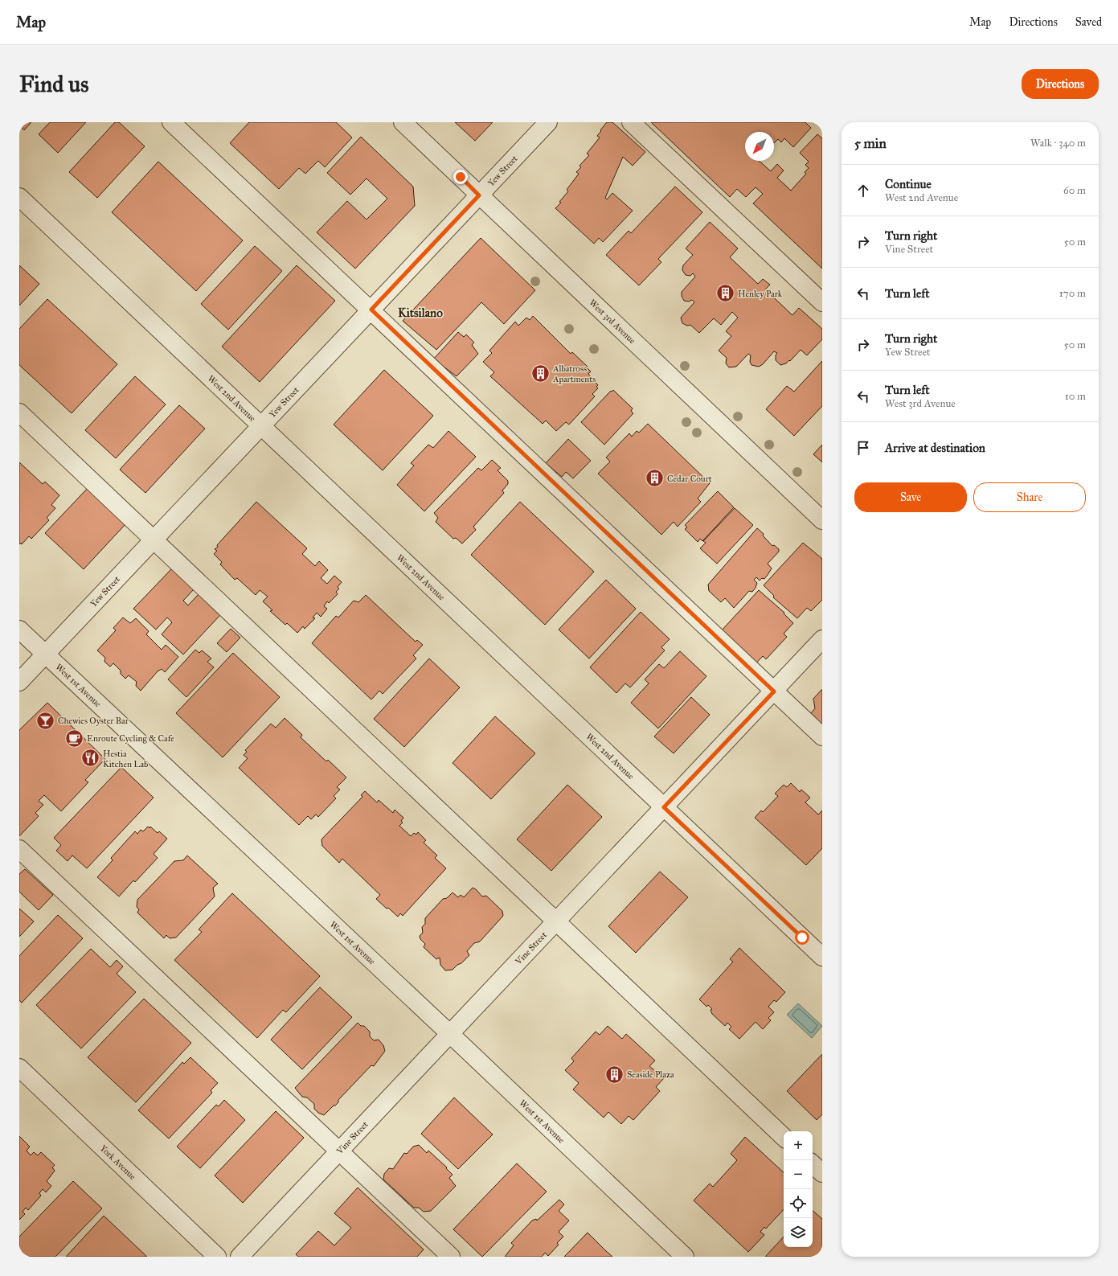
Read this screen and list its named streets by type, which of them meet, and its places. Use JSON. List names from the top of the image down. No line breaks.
{"streets":{"street":["Yew Street","West 3rd Avenue","West 2nd Avenue","West 1st Avenue","Vine Street","York Avenue"]},"crossings":[["Yew Street","West 3rd Avenue"],["Yew Street","West 2nd Avenue"],["Yew Street","West 1st Avenue"],["West 2nd Avenue","Vine Street"],["West 1st Avenue","Vine Street"]],"districts":["Kitsilano"],"places":{"building":["Henley Park","Albatross Apartments","Cedar Court","Seaside Plaza"],"bar":["Chewies Oyster Bar"],"cafe":["Enroute Cycling & Cafe"],"restaurant":["Hestia Kitchen Lab"]},"north":"bottom left","page":{"header":"Map","nav":["Map","Directions","Saved"],"buttons":["Directions",["Save","Share"]],"title":"Find us","heading":["5 min","Walk · 340 m"],"list":[["Continue","West 2nd Avenue","60 m"],["Turn right","Vine Street","50 m"],["Turn left","170 m"],["Turn right","Yew Street","50 m"],["Turn left","West 3rd Avenue","10 m"],"Arrive at destination"],"map_buttons":["+","−"]}}
